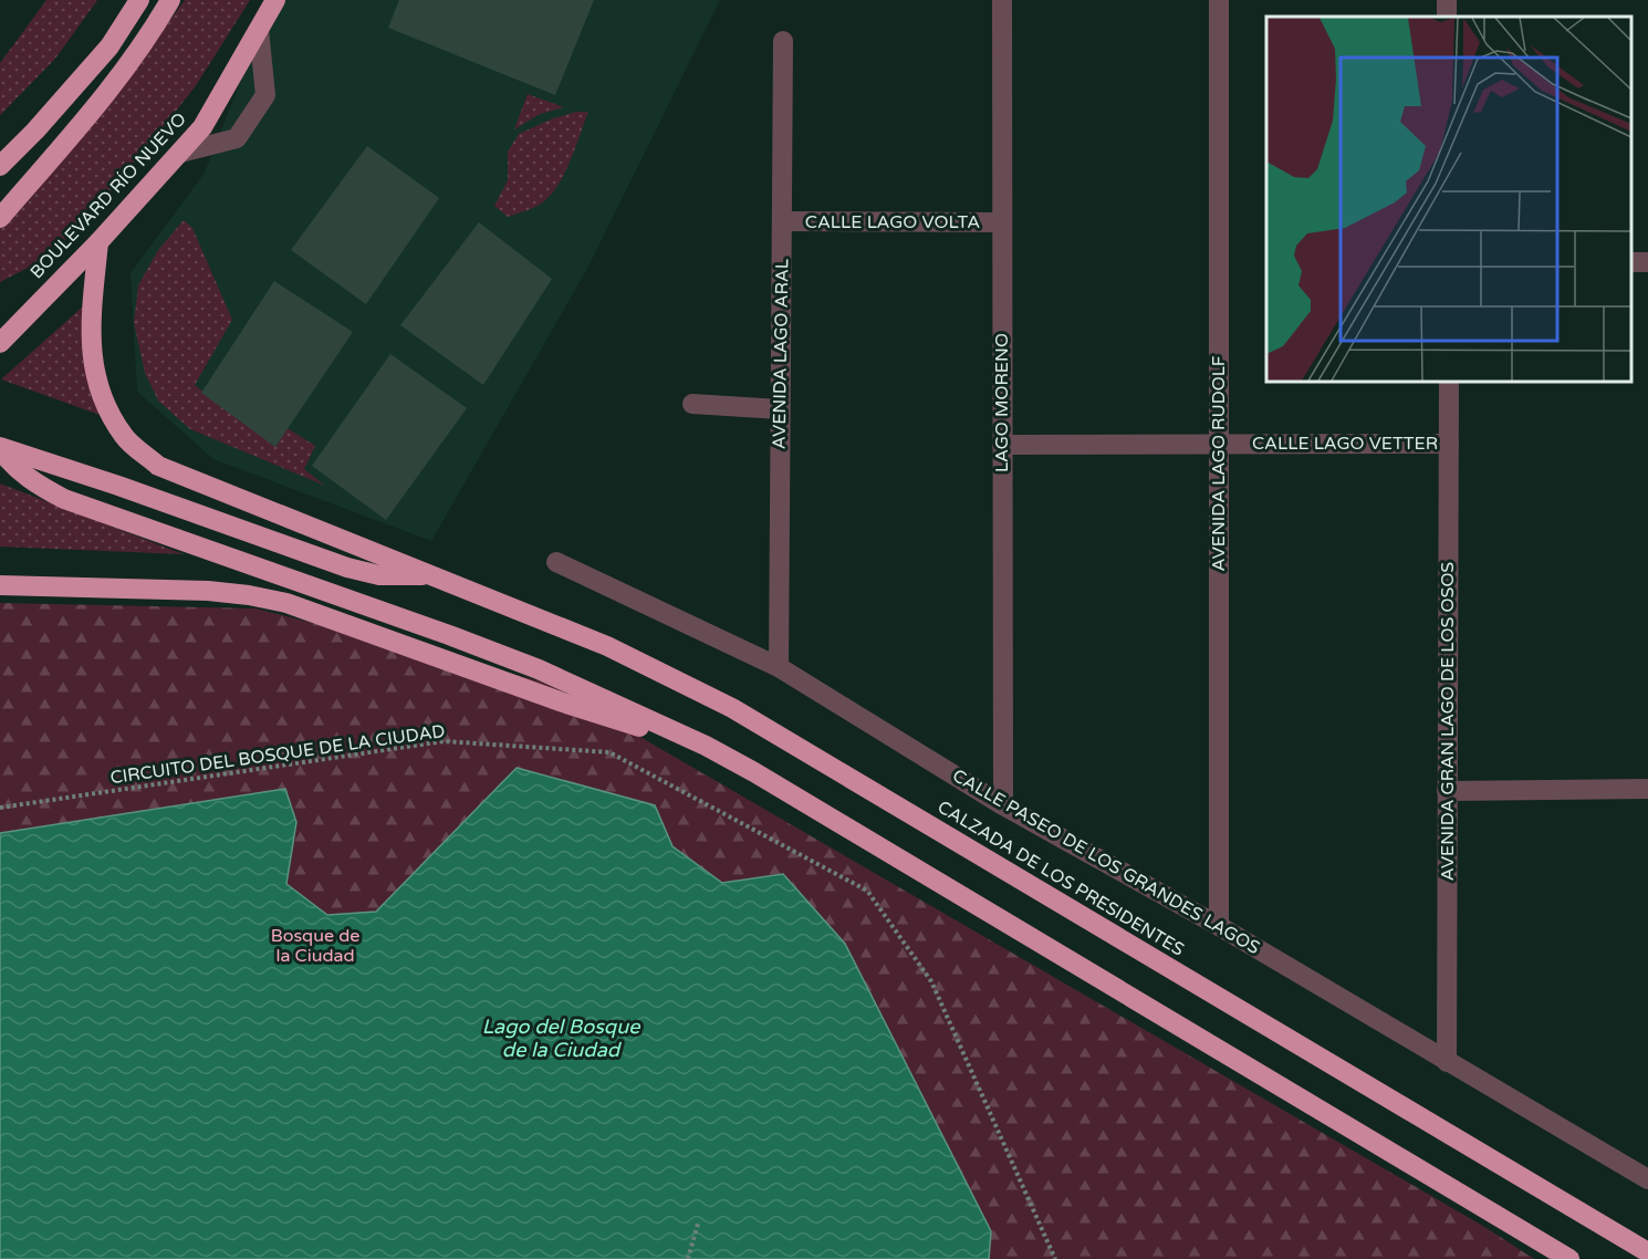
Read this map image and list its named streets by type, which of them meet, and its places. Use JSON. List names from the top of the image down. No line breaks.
{"streets":{"highway":["BOULEVARD RÍO NUEVO","CALZADA DE LOS PRESIDENTES"],"street":["CALLE LAGO VOLTA","AVENIDA LAGO ARAL","LAGO MORENO","CALLE LAGO VETTER","AVENIDA LAGO RUDOLF","AVENIDA GRAN LAGO DE LOS OSOS","CALLE PASEO DE LOS GRANDES LAGOS"],"path":["CIRCUITO DEL BOSQUE DE LA CIUDAD"]},"crossings":[["BOULEVARD RÍO NUEVO","CALZADA DE LOS PRESIDENTES"],["CALLE LAGO VOLTA","AVENIDA LAGO ARAL"],["CALLE LAGO VOLTA","LAGO MORENO"],["AVENIDA LAGO ARAL","CALLE PASEO DE LOS GRANDES LAGOS"],["LAGO MORENO","CALLE LAGO VETTER"],["LAGO MORENO","CALLE PASEO DE LOS GRANDES LAGOS"],["CALLE LAGO VETTER","AVENIDA LAGO RUDOLF"],["CALLE LAGO VETTER","AVENIDA GRAN LAGO DE LOS OSOS"],["AVENIDA LAGO RUDOLF","CALLE PASEO DE LOS GRANDES LAGOS"],["AVENIDA GRAN LAGO DE LOS OSOS","CALLE PASEO DE LOS GRANDES LAGOS"]],"water":["Lago del Bosque de la Ciudad"],"parks":["Bosque de la Ciudad"]}
